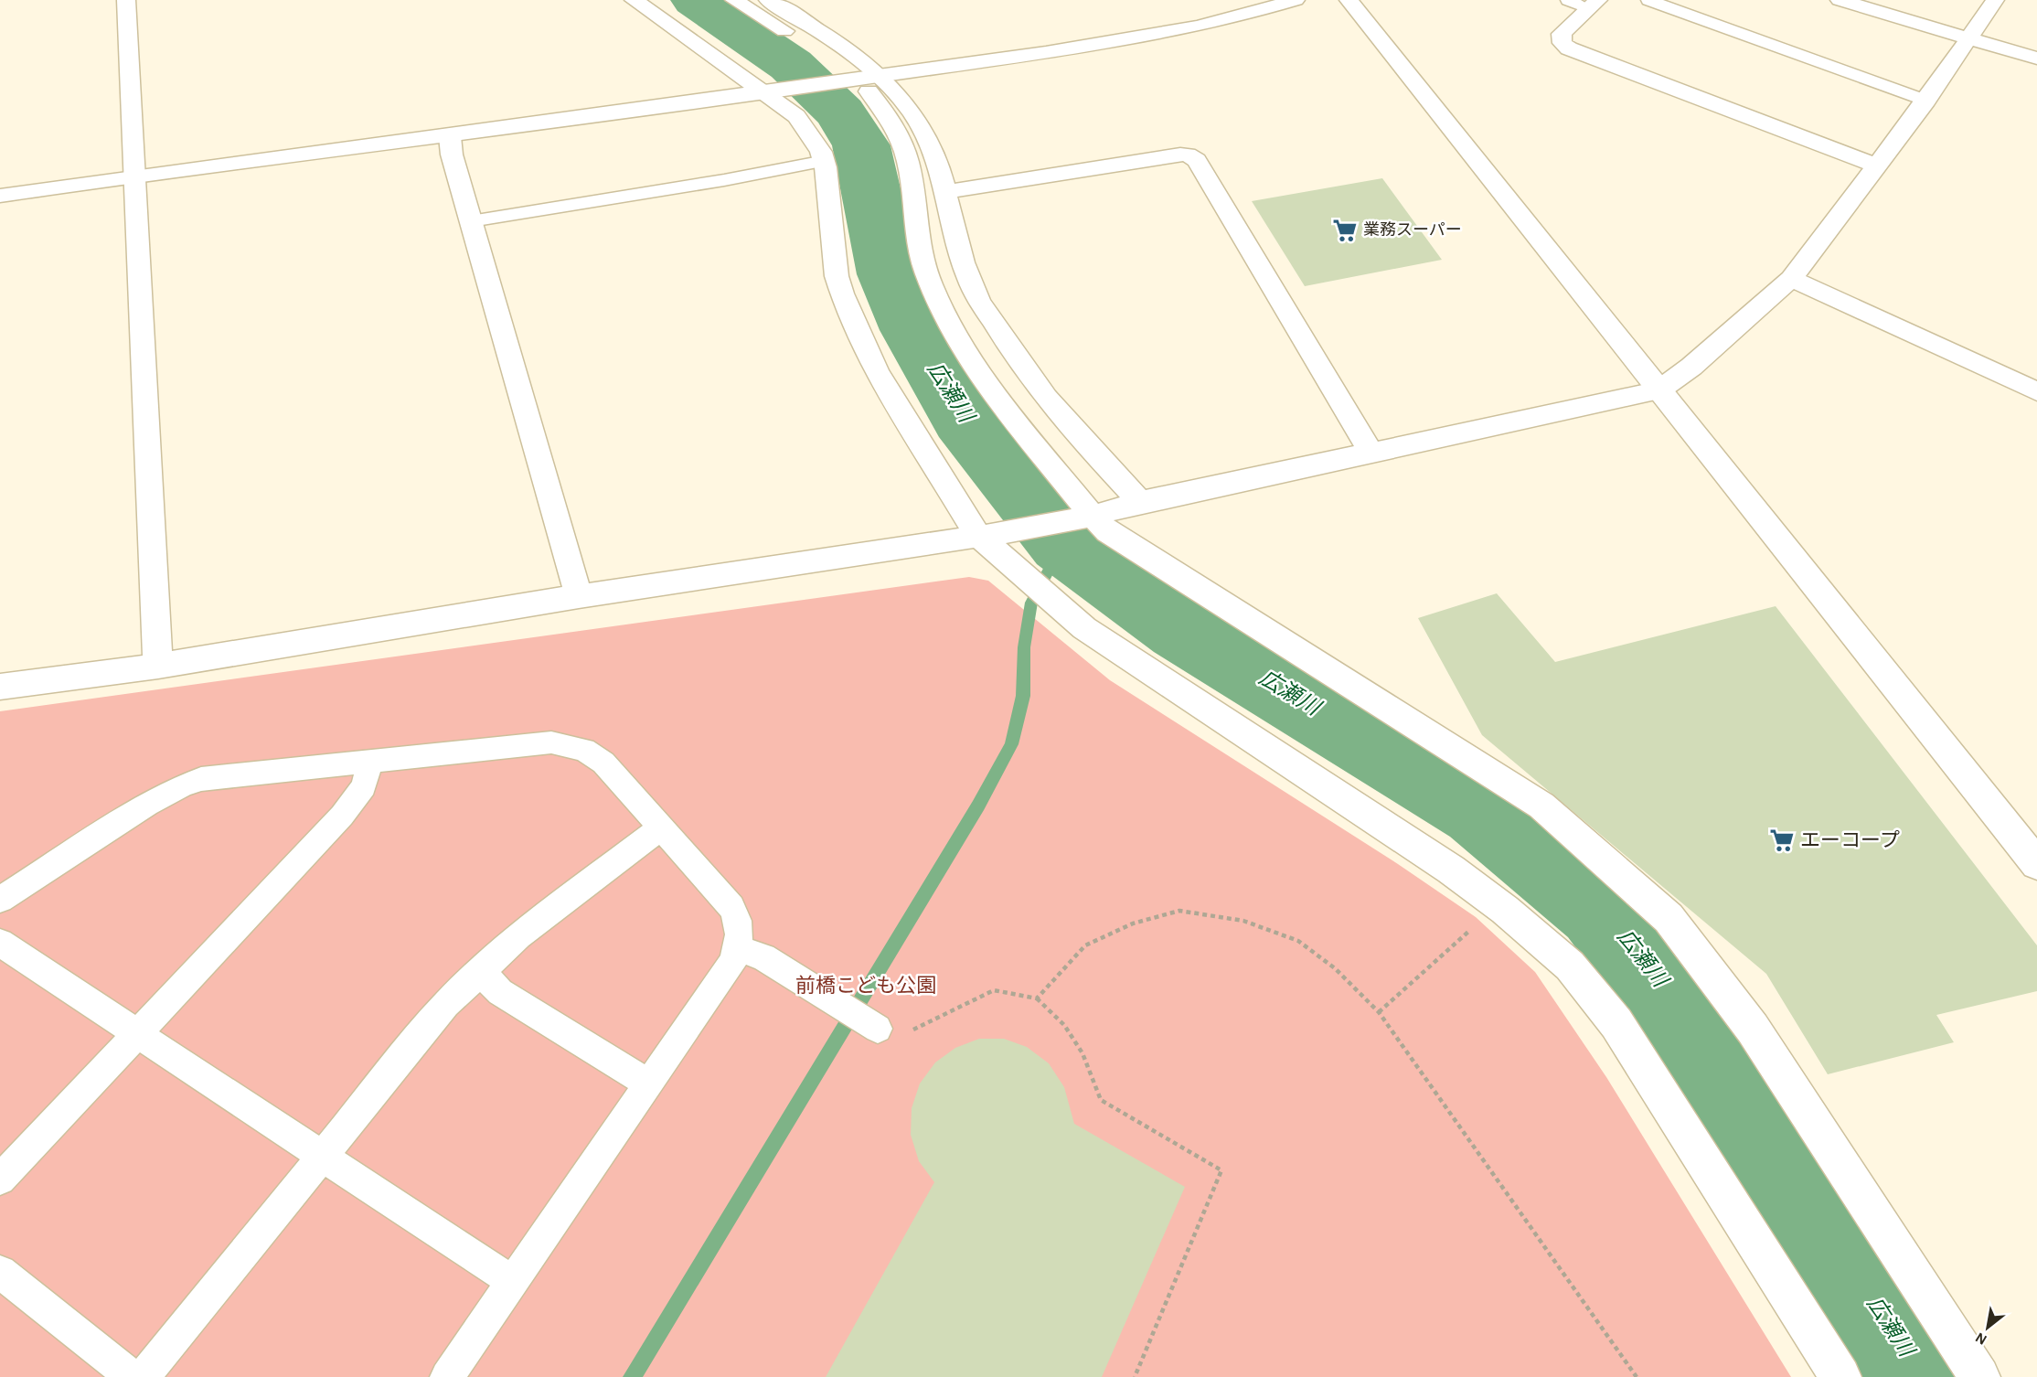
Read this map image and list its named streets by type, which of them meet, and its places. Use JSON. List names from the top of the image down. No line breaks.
{"water":["広瀬川"],"parks":["前橋こども公園"],"places":{"supermarket":["業務スーパー","エーコープ"]},"north":"bottom left"}
